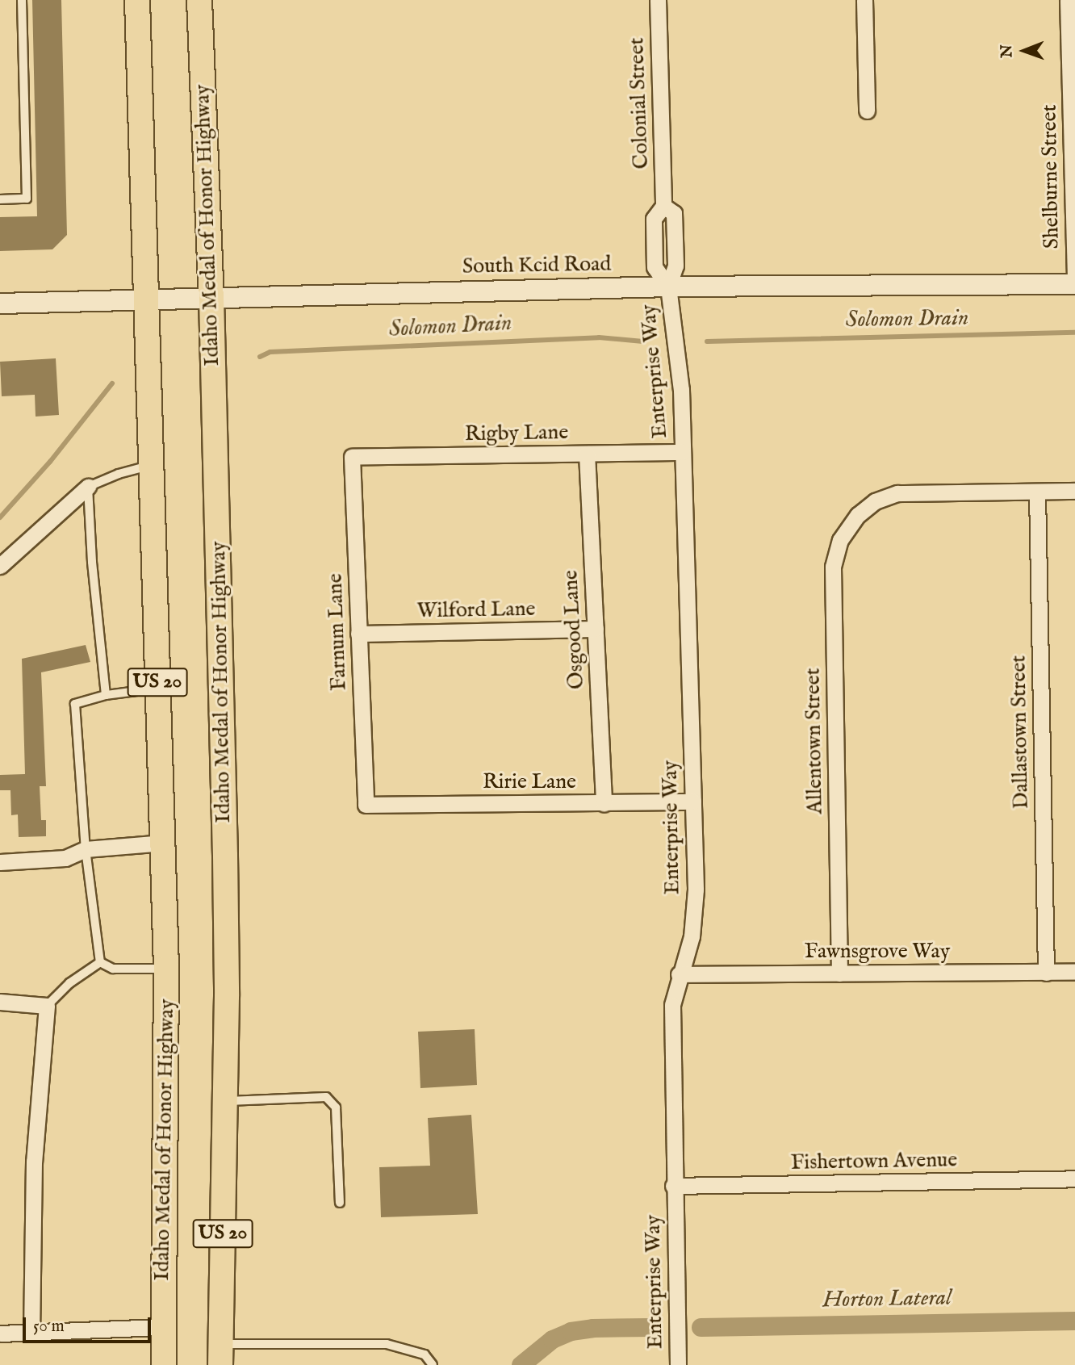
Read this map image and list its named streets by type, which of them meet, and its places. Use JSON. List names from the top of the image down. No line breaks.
{"streets":{"main road":["Idaho Medal of Honor Highway","US 20"],"street":["Colonial Street","Shelburne Street","South Kcid Road","Enterprise Way","Rigby Lane","Wilford Lane","Osgood Lane","Farnum Lane","Dallastown Street","Allentown Street","Ririe Lane","Fawnsgrove Way","Fishertown Avenue"]},"crossings":[["Colonial Street","South Kcid Road"],["Colonial Street","Enterprise Way"],["Shelburne Street","South Kcid Road"],["Idaho Medal of Honor Highway","South Kcid Road"],["South Kcid Road","Enterprise Way"],["Enterprise Way","Rigby Lane"],["Enterprise Way","Ririe Lane"],["Enterprise Way","Fawnsgrove Way"],["Enterprise Way","Fishertown Avenue"],["Rigby Lane","Osgood Lane"],["Rigby Lane","Farnum Lane"],["Wilford Lane","Osgood Lane"],["Wilford Lane","Farnum Lane"],["Osgood Lane","Ririe Lane"],["Farnum Lane","Ririe Lane"],["Dallastown Street","Allentown Street"],["Dallastown Street","Fawnsgrove Way"],["Allentown Street","Fawnsgrove Way"]],"water":["Solomon Drain","Horton Lateral"],"scale_bar":"50 m","north":"left"}
